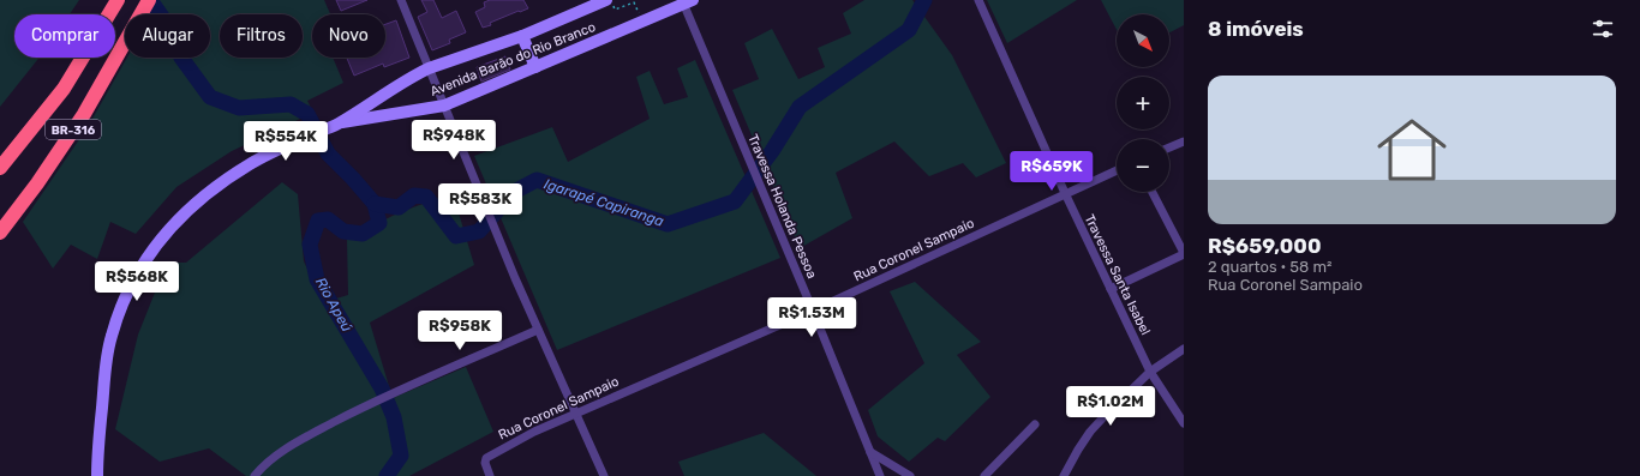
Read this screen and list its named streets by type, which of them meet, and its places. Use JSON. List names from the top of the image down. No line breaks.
{"streets":{"highway":["BR-316"],"main road":["Avenida Barão do Rio Branco"],"street":["Travessa Holanda Pessoa","Rua Coronel Sampaio","Travessa Santa Isabel"]},"crossings":[["Avenida Barão do Rio Branco","Travessa Holanda Pessoa"],["Travessa Holanda Pessoa","Rua Coronel Sampaio"],["Rua Coronel Sampaio","Travessa Santa Isabel"]],"water":["Igarapé Capiranga","Rio Apeú"],"north":"bottom right","page":{"heading":"8 imóveis","map_buttons":["+","−"],"chip":["Comprar","Alugar","Filtros","Novo"],"list":[{"name":"R$659,000","note":"2 quartos · 58 m² · Rua Coronel Sampaio"}],"price":["R$948K","R$554K","R$659K","R$583K","R$568K","R$1.53M","R$958K","R$1.02M"]}}
